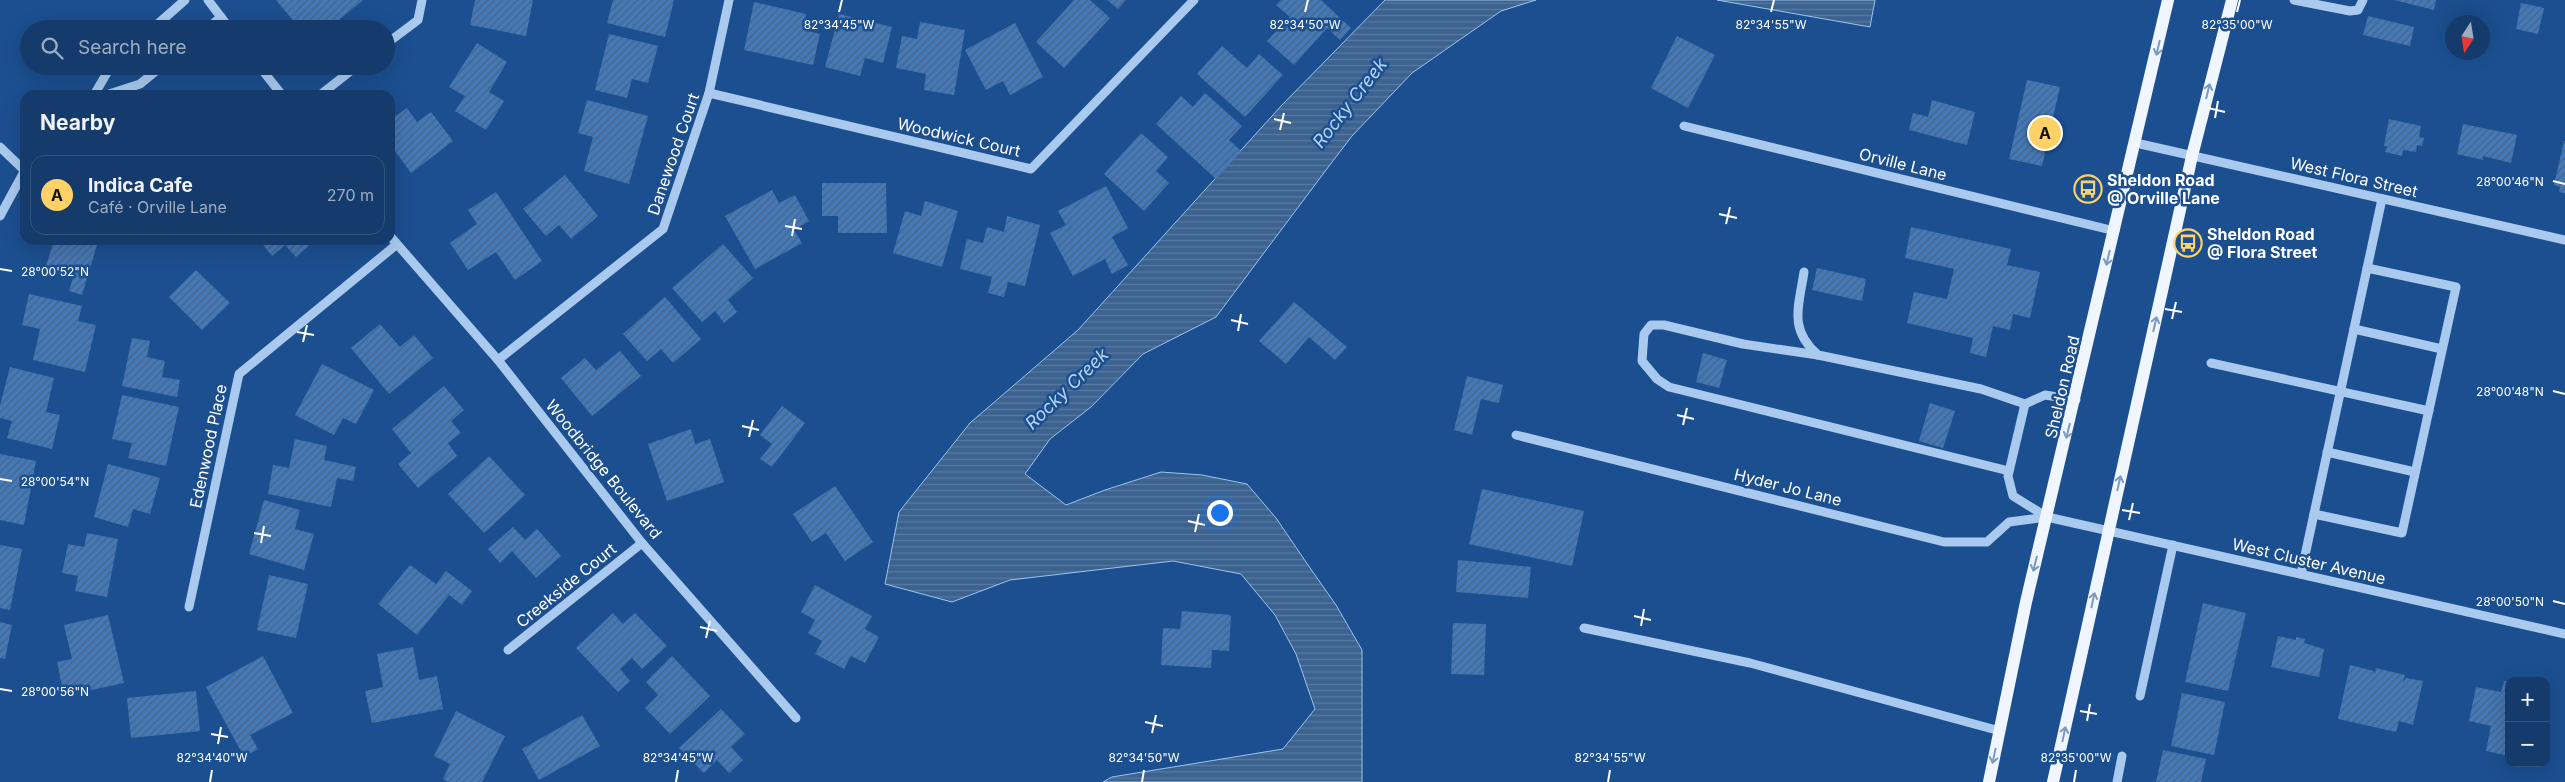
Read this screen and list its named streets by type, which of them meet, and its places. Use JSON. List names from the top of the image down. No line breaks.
{"streets":{"main road":["Sheldon Road"],"street":["Woodwick Court","Danewood Court","Orville Lane","West Flora Street","Edenwood Place","Woodbridge Boulevard","Hyder Jo Lane","West Cluster Avenue","Creekside Court"]},"crossings":[["Woodwick Court","Danewood Court"],["Danewood Court","Woodbridge Boulevard"],["Orville Lane","Sheldon Road"],["West Flora Street","Sheldon Road"],["Sheldon Road","Hyder Jo Lane"],["Sheldon Road","West Cluster Avenue"],["Edenwood Place","Woodbridge Boulevard"],["Woodbridge Boulevard","Creekside Court"],["Hyder Jo Lane","West Cluster Avenue"]],"water":["Rocky Creek"],"places":{"bus stop":["Sheldon Road @ Orville Lane","Sheldon Road @ Flora Street"]},"north":"bottom","page":{"search":"Search here","heading":"Nearby","pins":"A","list":[{"mark":"A","name":"Indica Cafe","note":"Café · Orville Lane","value":"270 m"}],"map_buttons":["+","−"]},"coordinates":["82°34'45\"W","82°34'50\"W","82°34'55\"W","82°35'00\"W","28°00'46\"N","28°00'52\"N","28°00'48\"N","28°00'54\"N","28°00'50\"N","28°00'56\"N","82°34'40\"W"]}
